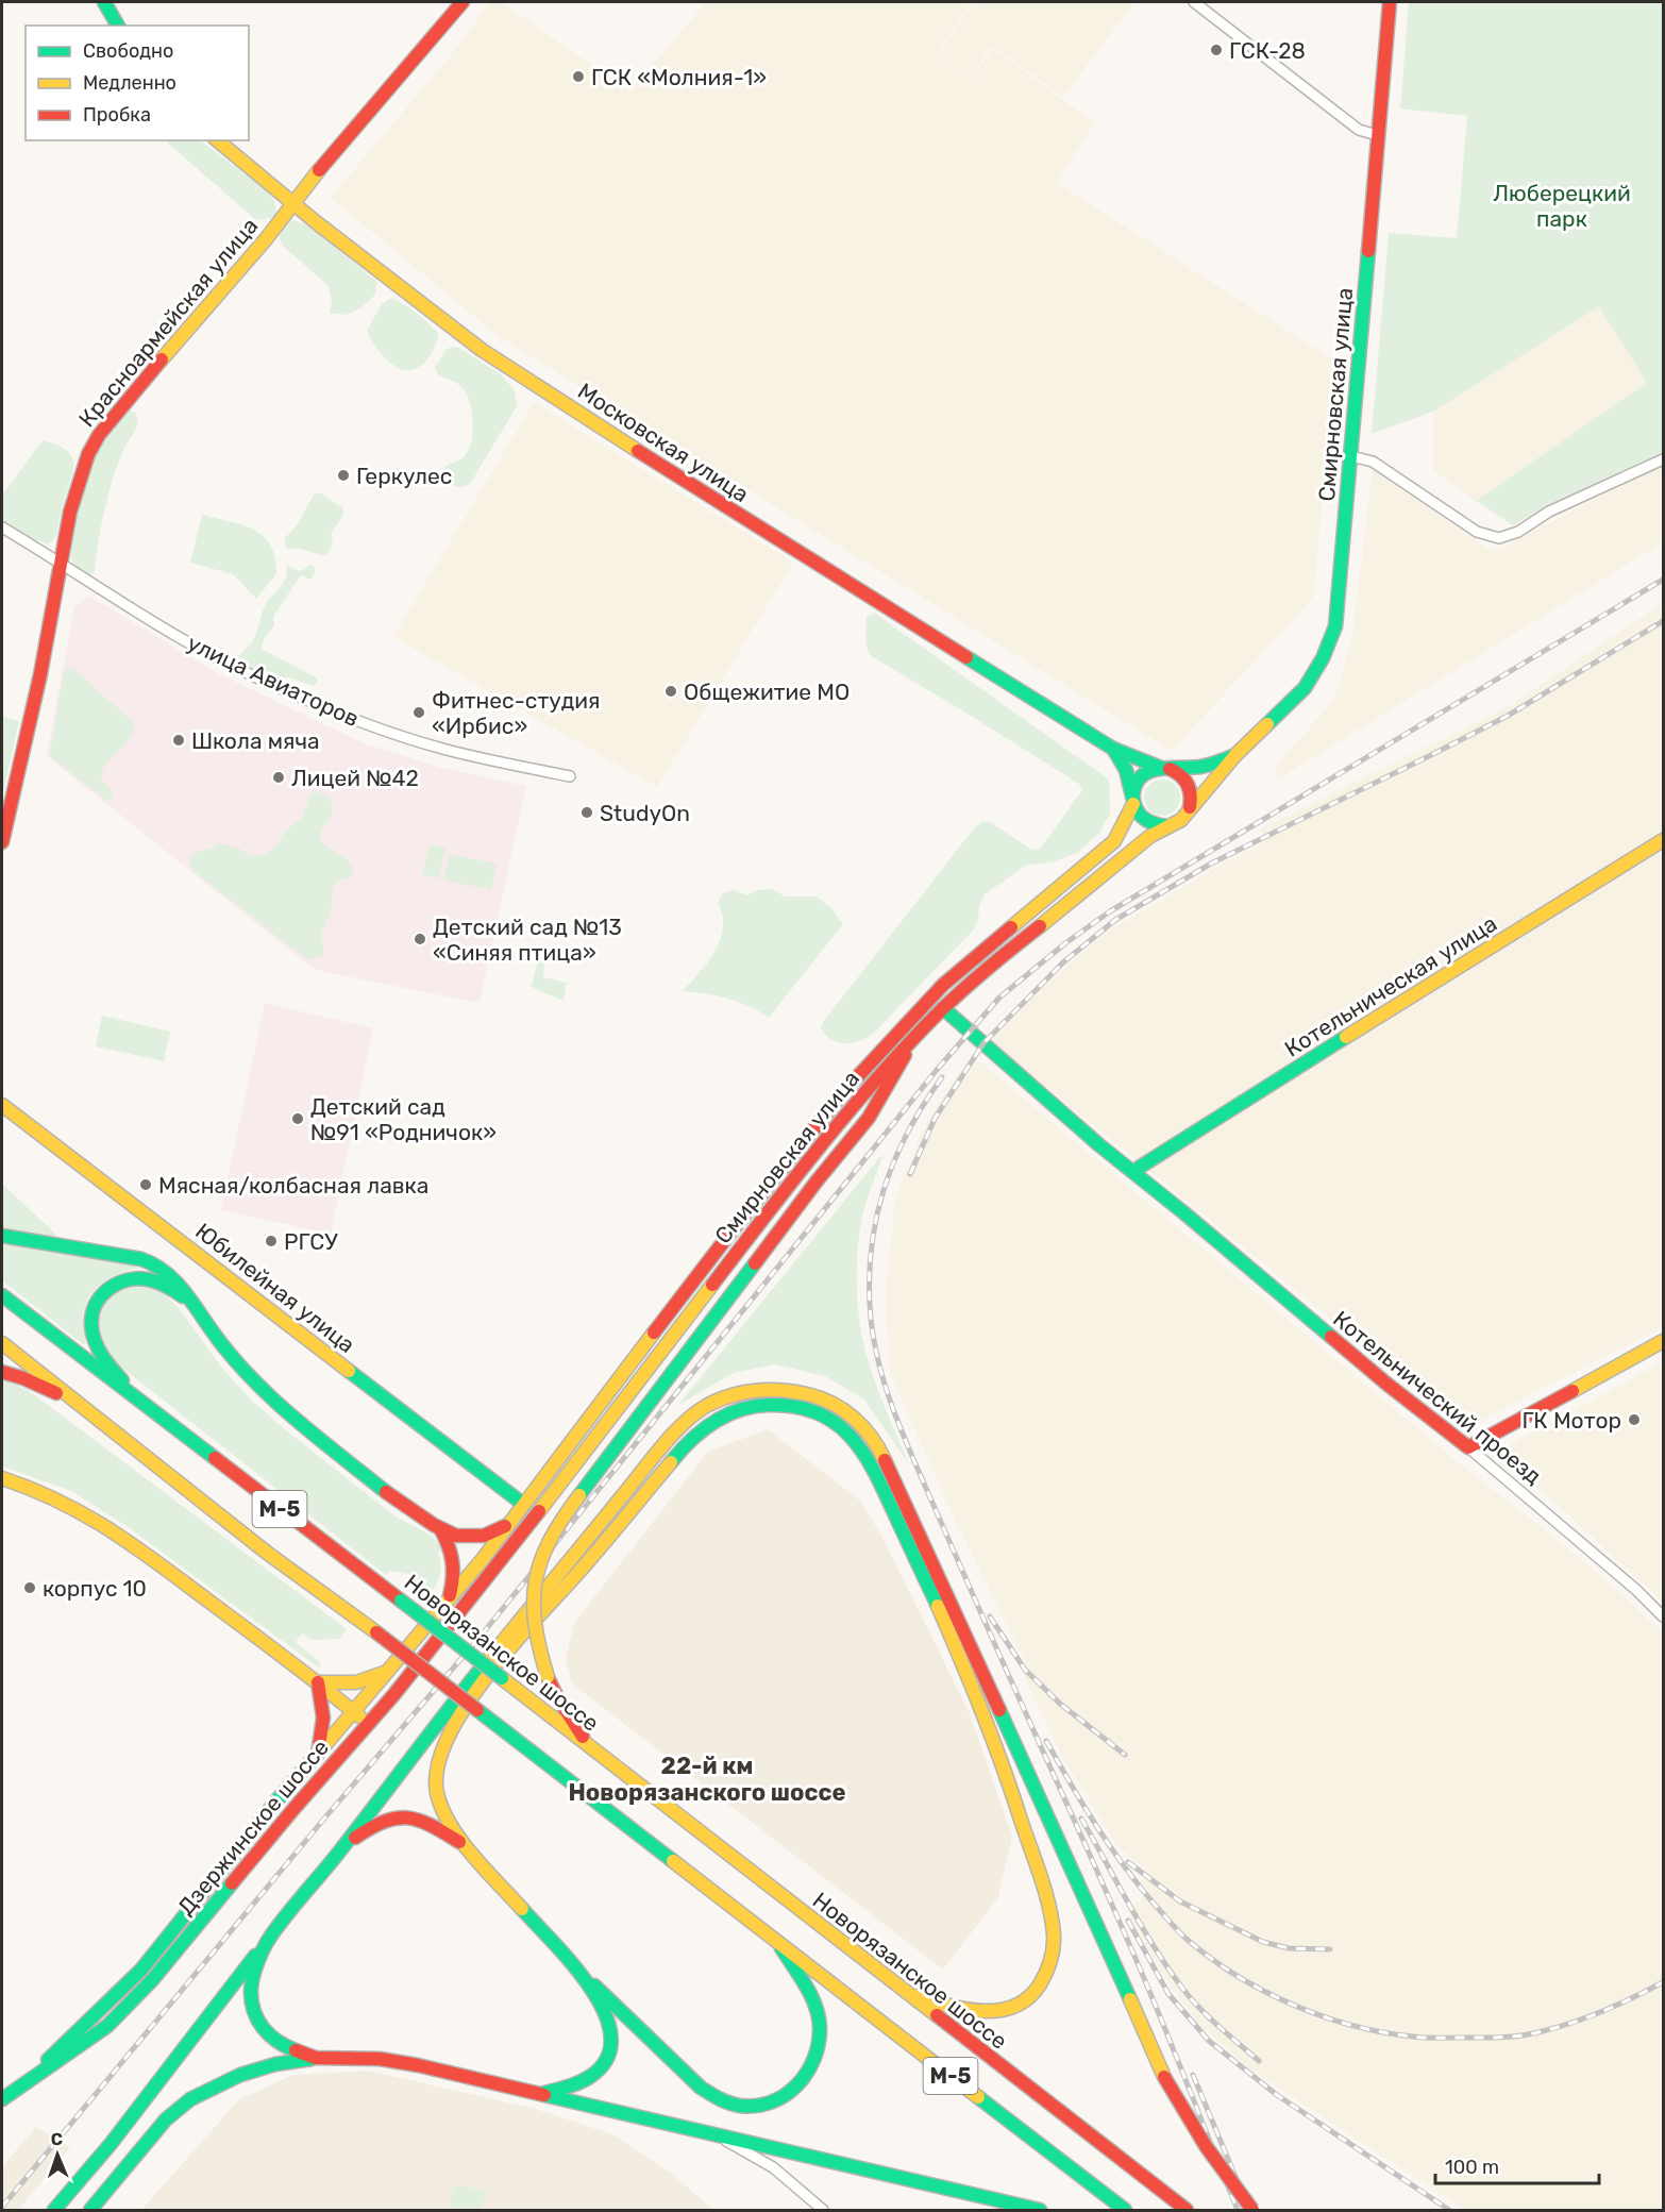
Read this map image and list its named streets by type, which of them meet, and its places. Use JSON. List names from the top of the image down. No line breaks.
{"streets":{"main road":["Красноармейская улица","Смирновская улица","Московская улица","Котельническая улица","Юбилейная улица","Котельнический проезд","М-5","Новорязанское шоссе","Дзержинское шоссе"],"street":["улица Авиаторов"]},"crossings":[["Красноармейская улица","Московская улица"],["Красноармейская улица","улица Авиаторов"],["Смирновская улица","Московская улица"],["Смирновская улица","Юбилейная улица"],["Смирновская улица","Котельнический проезд"],["Смирновская улица","М-5"],["Смирновская улица","Дзержинское шоссе"],["Котельническая улица","Котельнический проезд"],["М-5","Новорязанское шоссе"]],"districts":["22-й км Новорязанского шоссе"],"parks":["Люберецкий парк"],"places":["ГСК-28","ГСК «Молния-1»","Геркулес","Общежитие МО","Фитнес-студия «Ирбис»","Школа мяча","Лицей №42","StudyOn","Детский сад №13 «Синяя птица»","Детский сад №91 «Родничок»","Мясная/колбасная лавка","РГСУ","ГК Мотор","корпус 10"],"legend":["Свободно","Медленно","Пробка"],"scale_bar":"100 m","north":"top"}
